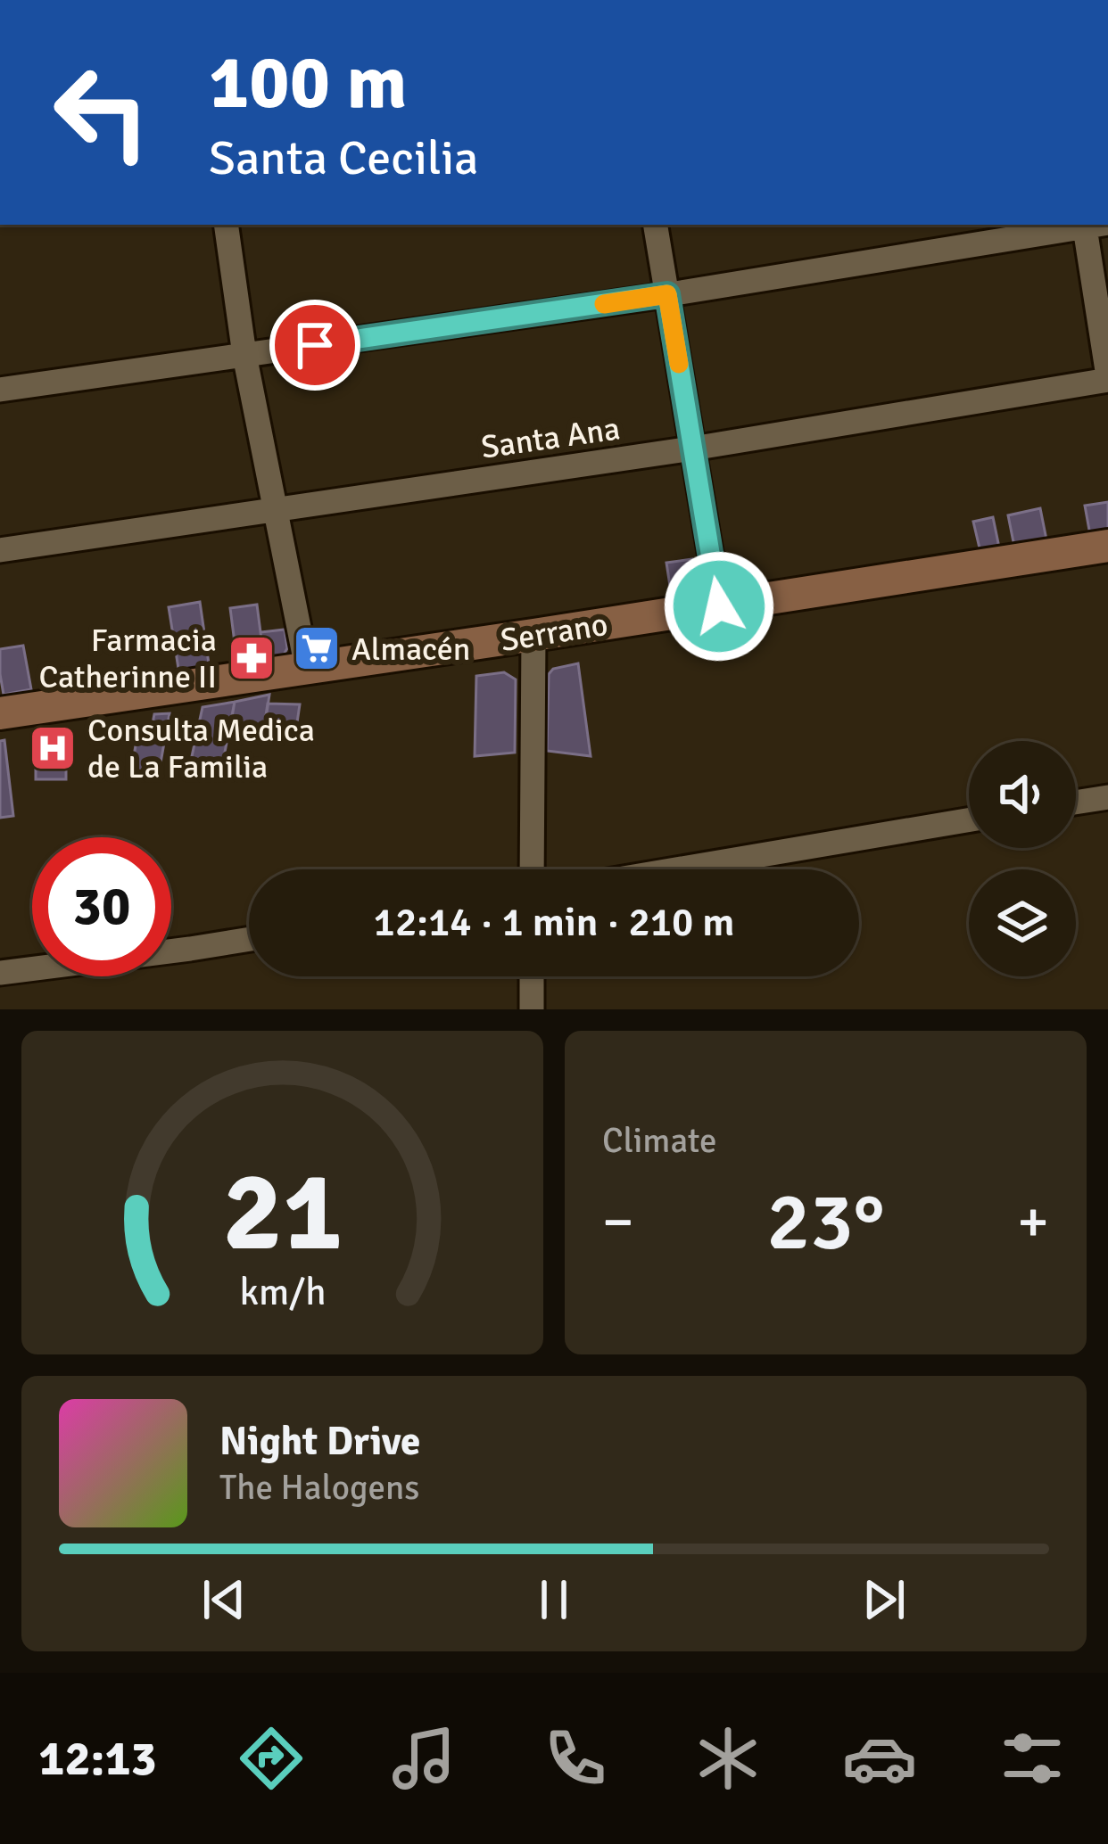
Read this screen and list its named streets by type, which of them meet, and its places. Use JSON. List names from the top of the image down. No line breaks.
{"streets":{"main road":["Serrano"],"street":["Santa Ana"]},"places":{"supermarket":["Almacén"],"pharmacy":["Farmacia Catherinne II"],"hospital":["Consulta Medica de La Familia"]},"page":{"turn":["100 m","Santa Cecilia"],"limit":"30","trip":"12:14 · 1 min · 210 m","tile":"Climate","heat":["−","23°","+"],"song":["Night Drive","The Halogens"],"tabs":"12:13","gauge":["21","km/h"]}}
